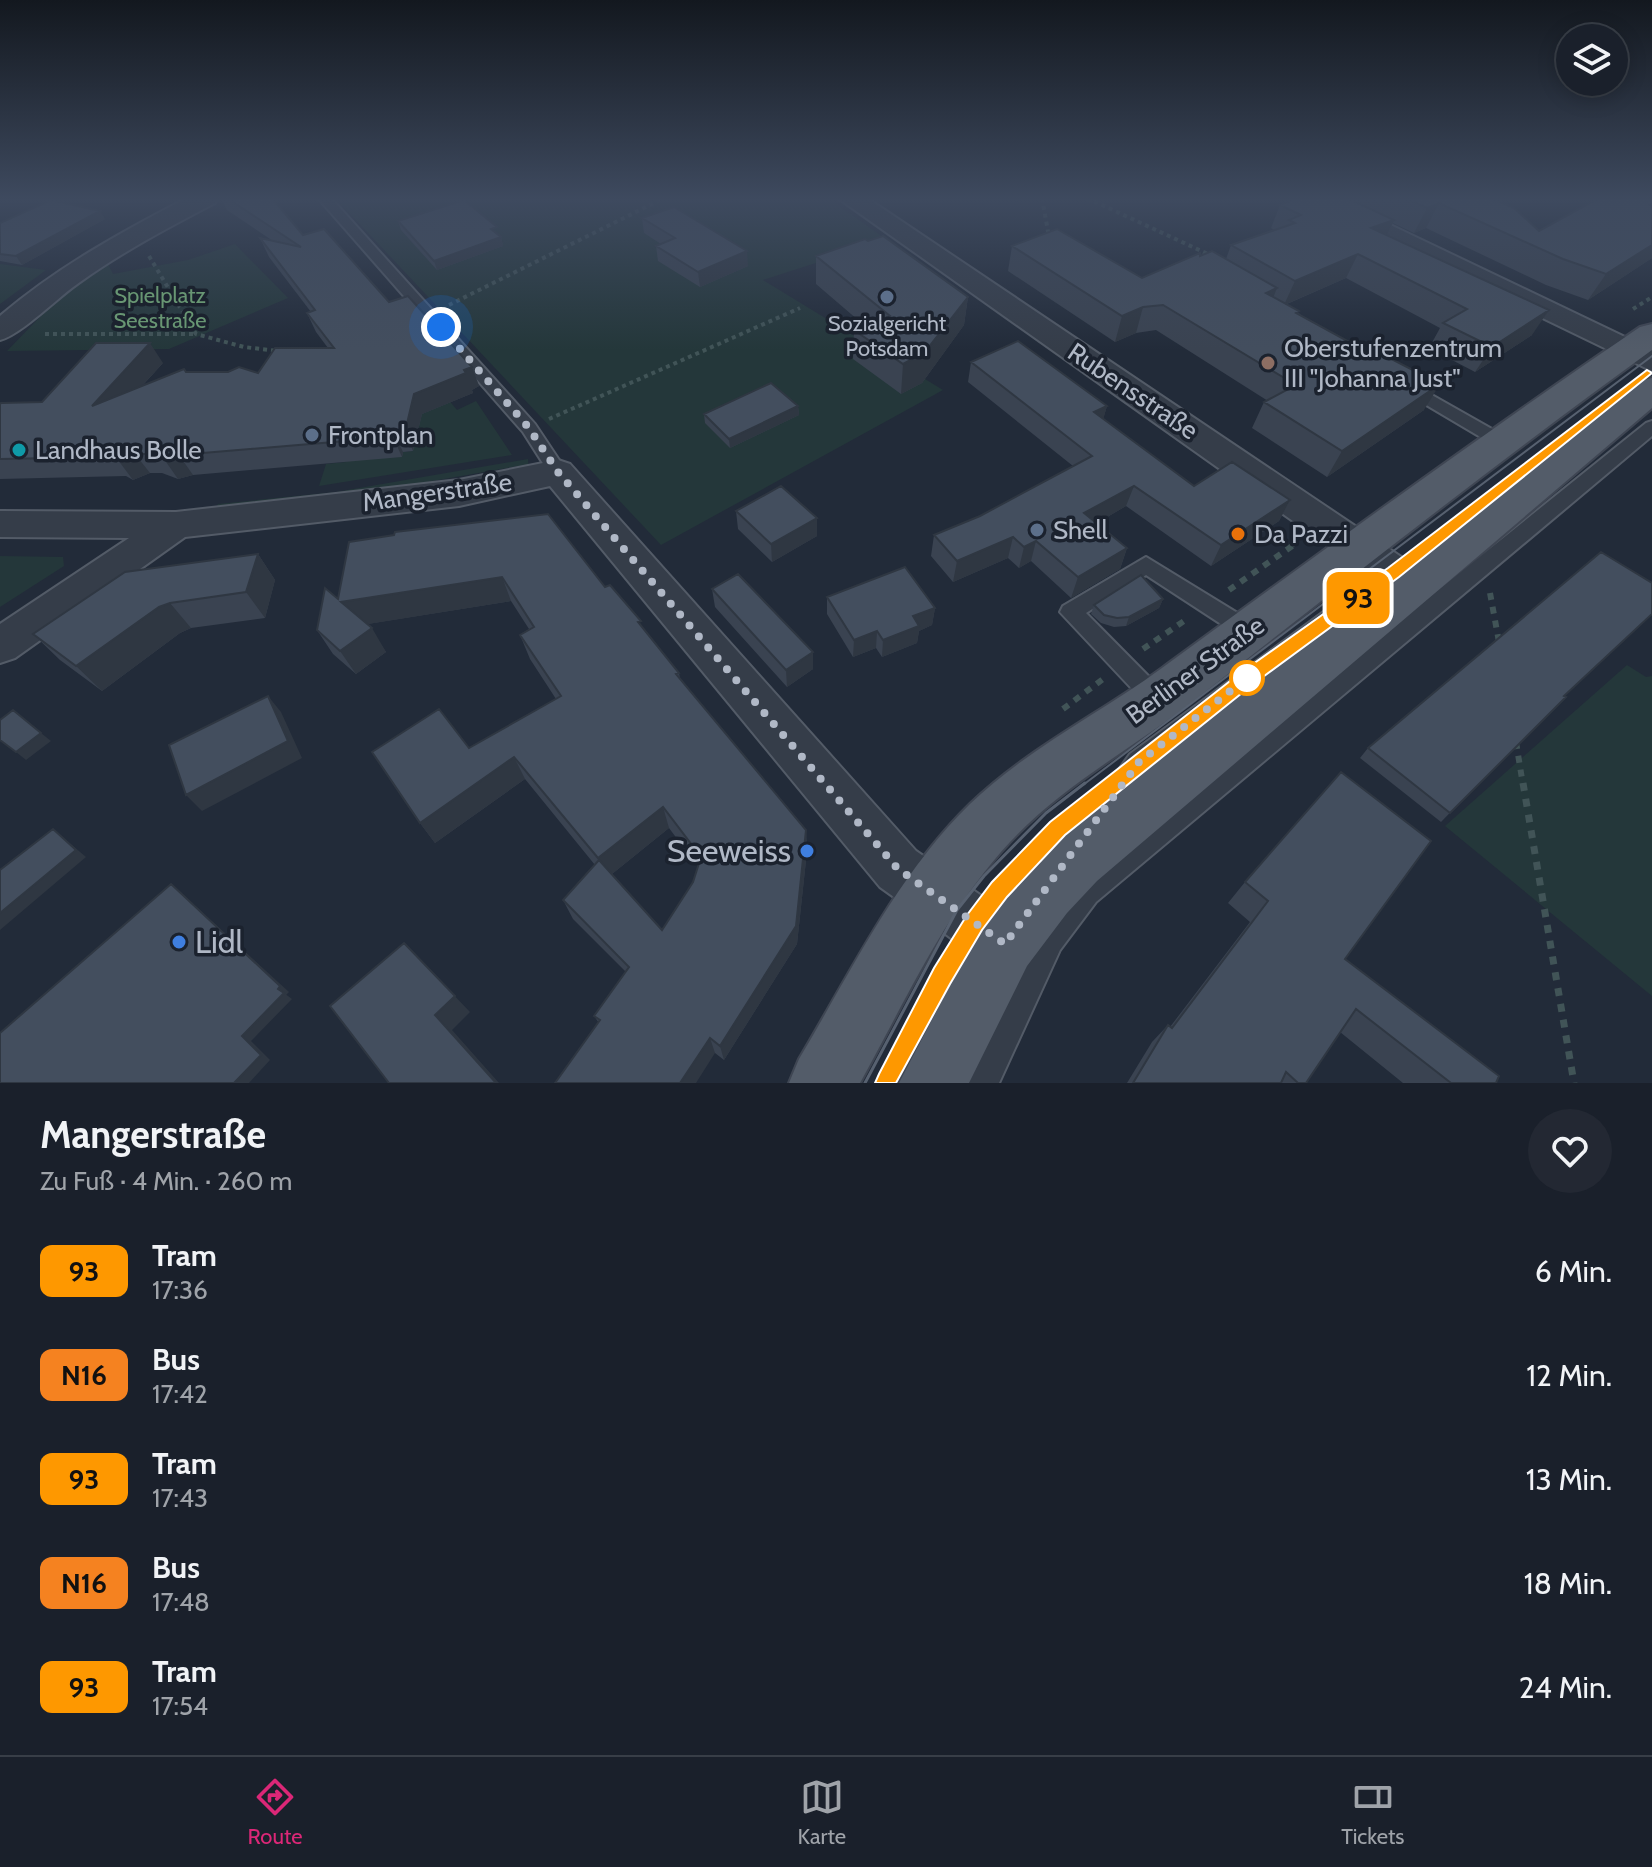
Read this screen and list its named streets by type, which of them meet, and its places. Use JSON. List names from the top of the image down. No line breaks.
{"streets":{"main road":["Berliner Straße"],"street":["Rubensstraße","Mangerstraße"]},"crossings":[["Rubensstraße","Berliner Straße"]],"parks":["Spielplatz Seestraße"],"places":["Sozialgericht Potsdam","Oberstufenzentrum III \"Johanna Just\"","Frontplan","Landhaus Bolle","Shell","Da Pazzi","Seeweiss","Lidl"],"lines":["tram line 93"],"page":{"on_map":"93","heading":["Mangerstraße","Zu Fuß · 4 Min. · 260 m"],"list":[{"mark":"93","name":"Tram","note":"17:36","value":"6 Min."},{"mark":"N16","name":"Bus","note":"17:42","value":"12 Min."},{"mark":"93","name":"Tram","note":"17:43","value":"13 Min."},{"mark":"N16","name":"Bus","note":"17:48","value":"18 Min."},{"mark":"93","name":"Tram","note":"17:54","value":"24 Min."}],"tabs":["Route","Karte","Tickets"]}}
